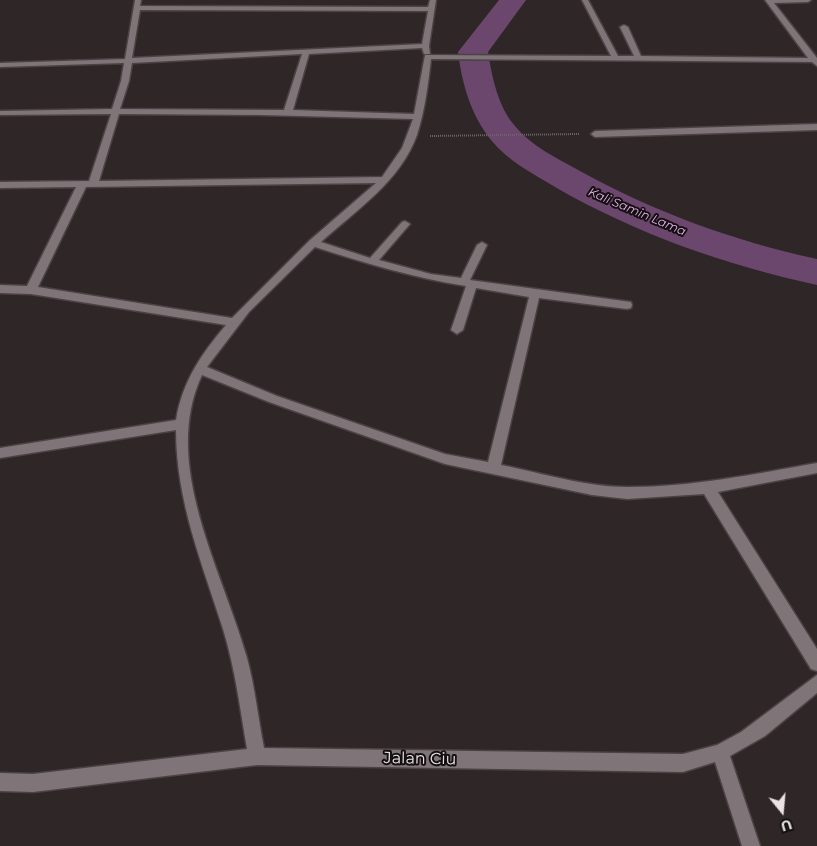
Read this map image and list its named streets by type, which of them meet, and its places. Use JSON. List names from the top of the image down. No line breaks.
{"streets":{"street":["Jalan Ciu"]},"water":["Kali Samin Lama"],"north":"bottom"}
